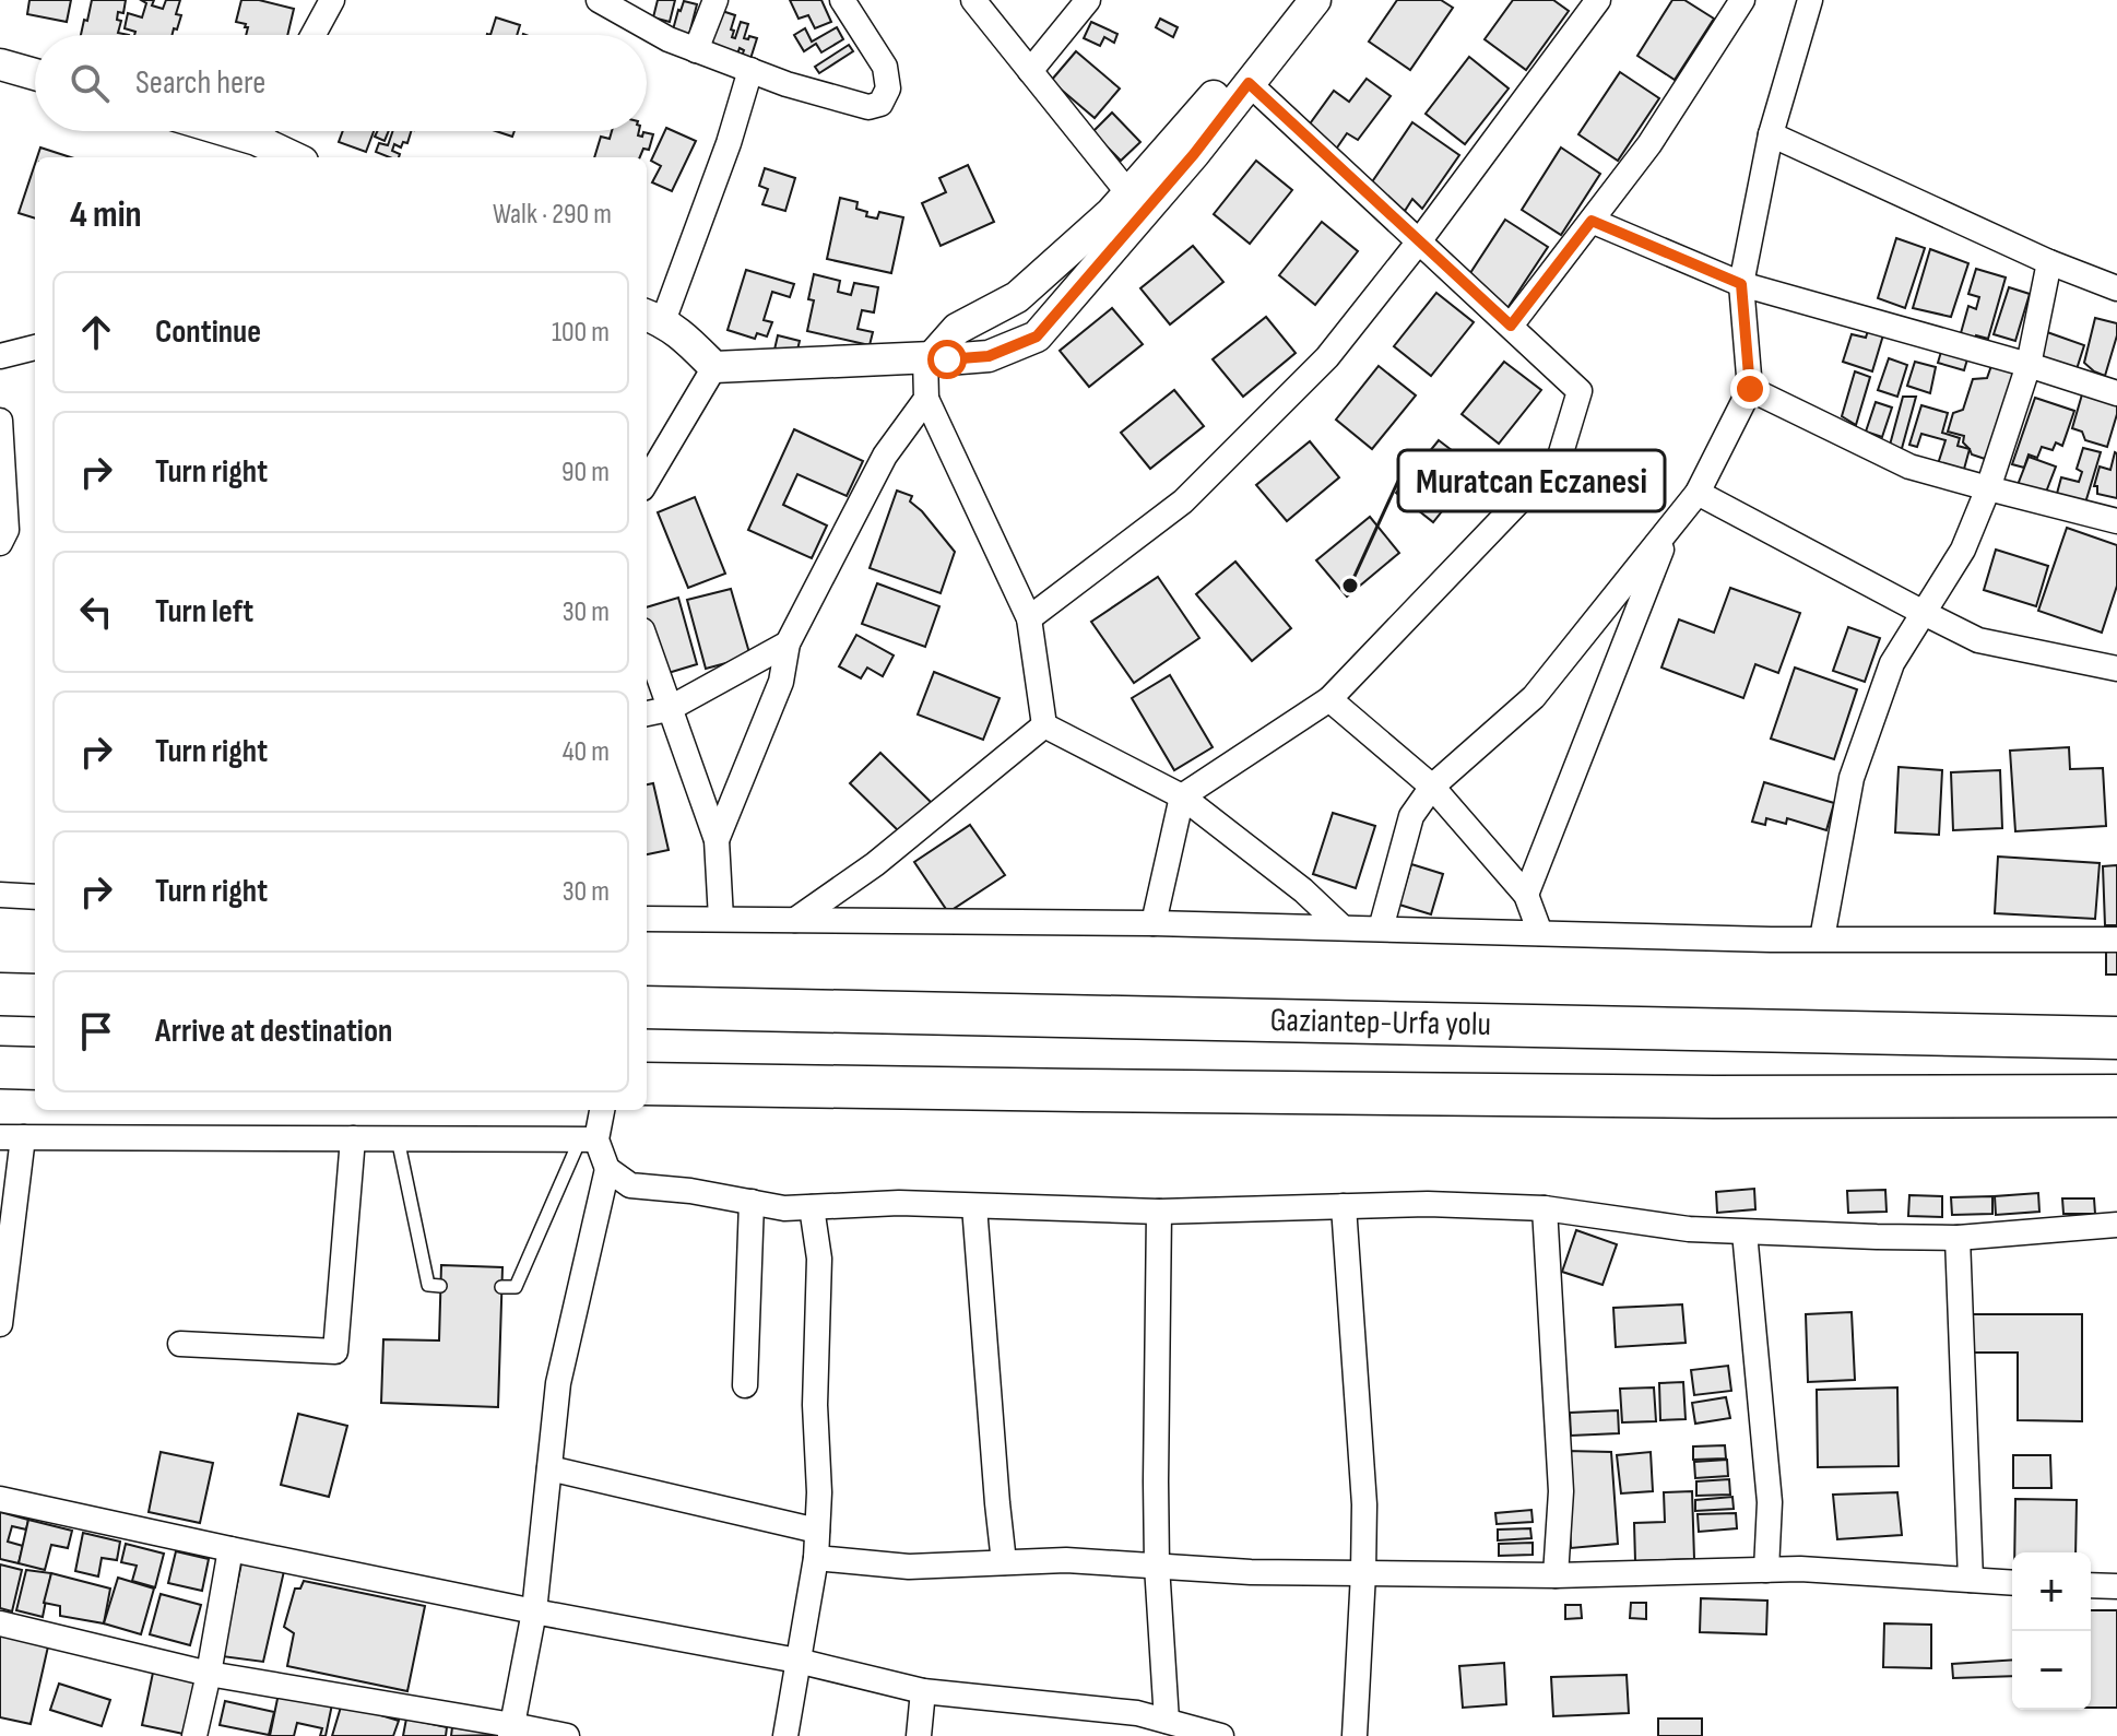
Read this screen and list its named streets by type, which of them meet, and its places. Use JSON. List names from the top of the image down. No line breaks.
{"streets":{"highway":["Gaziantep-Urfa yolu"]},"places":["Muratcan Eczanesi"],"page":{"search":"Search here","heading":["4 min","Walk · 290 m"],"list":[["Continue","100 m"],["Turn right","90 m"],["Turn left","30 m"],["Turn right","40 m"],["Turn right","30 m"],"Arrive at destination"],"map_buttons":["+","−"]}}
